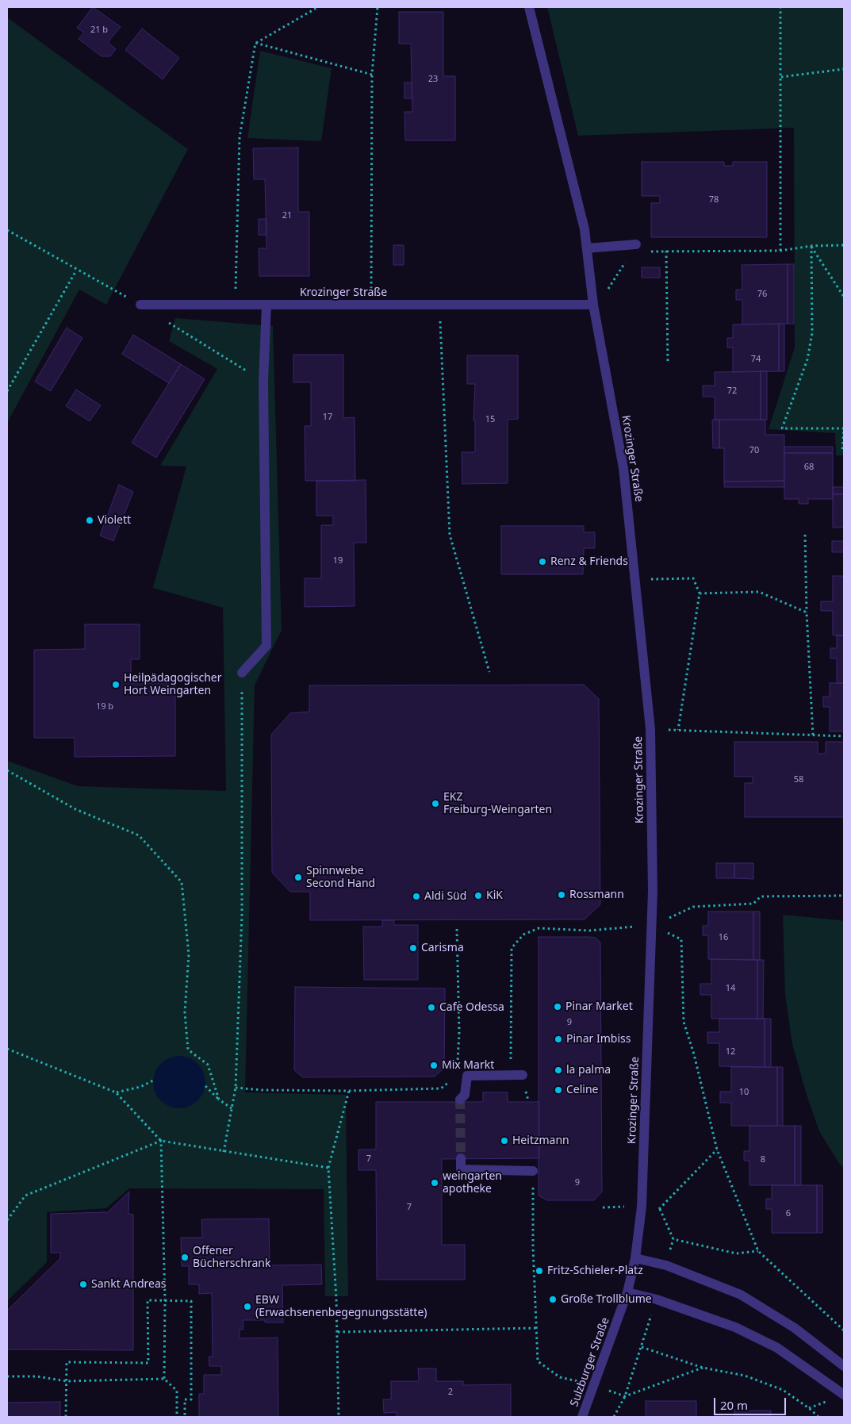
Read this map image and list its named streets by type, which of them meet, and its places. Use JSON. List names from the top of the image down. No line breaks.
{"streets":{"street":["Krozinger Straße","Sulzburger Straße"]},"crossings":[["Krozinger Straße","Sulzburger Straße"]],"places":["Violett","Renz & Friends","Heilpädagogischer Hort Weingarten","EKZ Freiburg-Weingarten","Spinnwebe Second Hand","Rossmann","KiK","Aldi Süd","Carisma","Pinar Market","Cafe Odessa","Pinar Imbiss","Mix Markt","la palma","Celine","Heitzmann","weingarten apotheke","Offener Bücherschrank","Fritz-Schieler-Platz","Sankt Andreas","Große Trollblume","EBW (Erwachsenenbegegnungsstätte)"],"house_numbers":["21 b","23","78","21","76","74","72","17","15","70","68","19","19 b","58","16","14","9","12","10","7","8","9","7","6","2"],"scale_bar":"20 m"}
